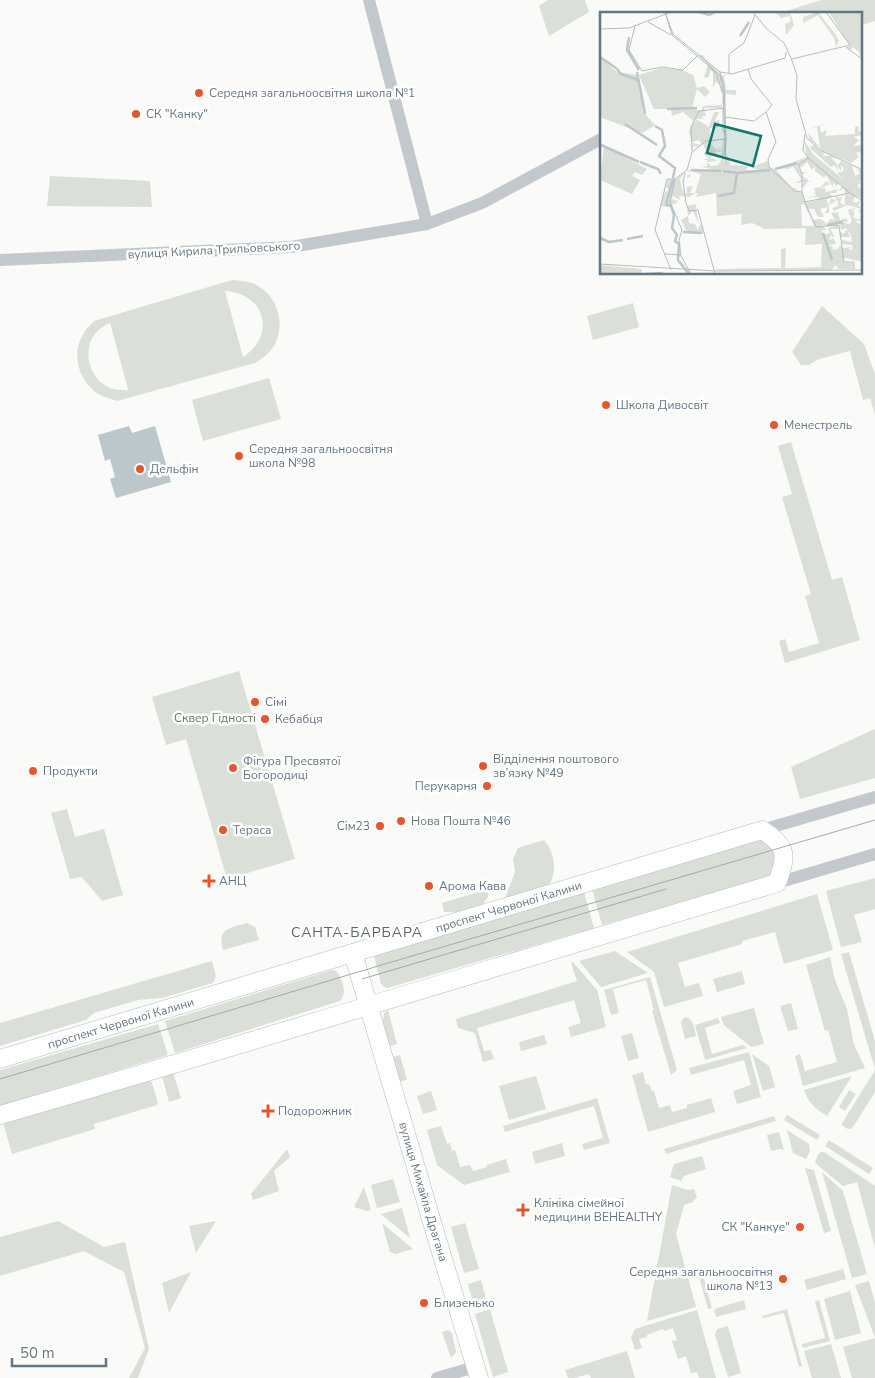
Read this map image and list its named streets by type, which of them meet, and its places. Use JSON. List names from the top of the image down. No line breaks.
{"streets":{"main road":["проспект Червоної Калини","вулиця Михайла Драгана"],"street":["вулиця Кирила Трильовського"]},"crossings":[["проспект Червоної Калини","вулиця Михайла Драгана"]],"districts":["САНТА-БАРБАРА"],"parks":["Сквер Гідності"],"places":{"other":["Середня загальноосвітня школа №1","СК \"Канку\"","Школа Дивосвіт","Менестрель","Середня загальноосвітня школа №98","Дельфін","Сімі","Кебабця","Відділення поштового зв’язку №49","Фігура Пресвятої Богородиці","Продукти","Перукарня","Нова Пошта №46","Сім23","Тераса","Арома Кава","СК \"Канкуе\"","Середня загальноосвітня школа №13","Близенько"],"health":["АНЦ","Подорожник","Клініка сімейної медицини BEHEALTHY"]},"scale_bar":"50 m"}
